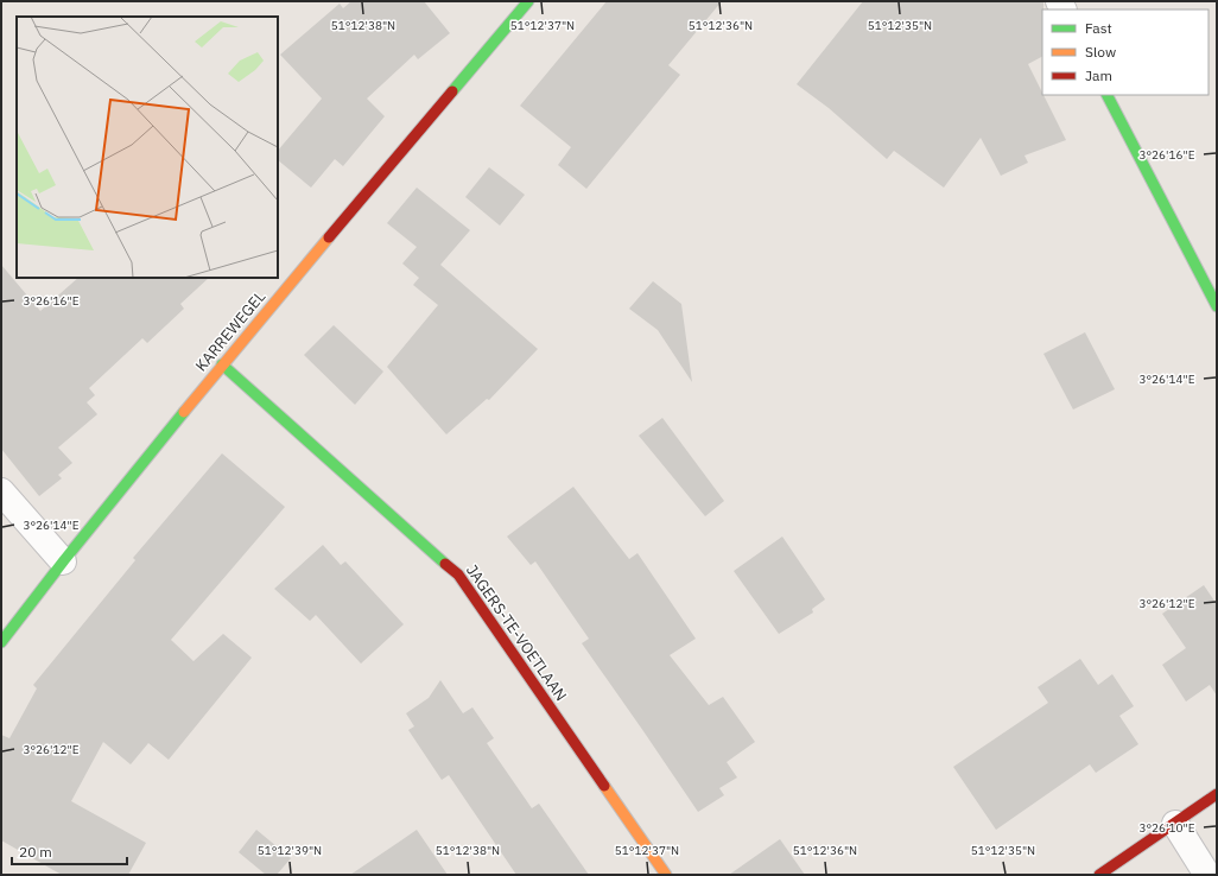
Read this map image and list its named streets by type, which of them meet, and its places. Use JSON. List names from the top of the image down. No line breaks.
{"streets":{"street":["KARREWEGEL","JAGERS-TE-VOETLAAN"]},"crossings":[["KARREWEGEL","JAGERS-TE-VOETLAAN"]],"legend":["Fast","Slow","Jam"],"scale_bar":"20 m","coordinates":["51°12'38\"N","51°12'37\"N","51°12'36\"N","51°12'35\"N","3°26'16\"E","3°26'14\"E","3°26'12\"E","3°26'10\"E","51°12'39\"N"]}
